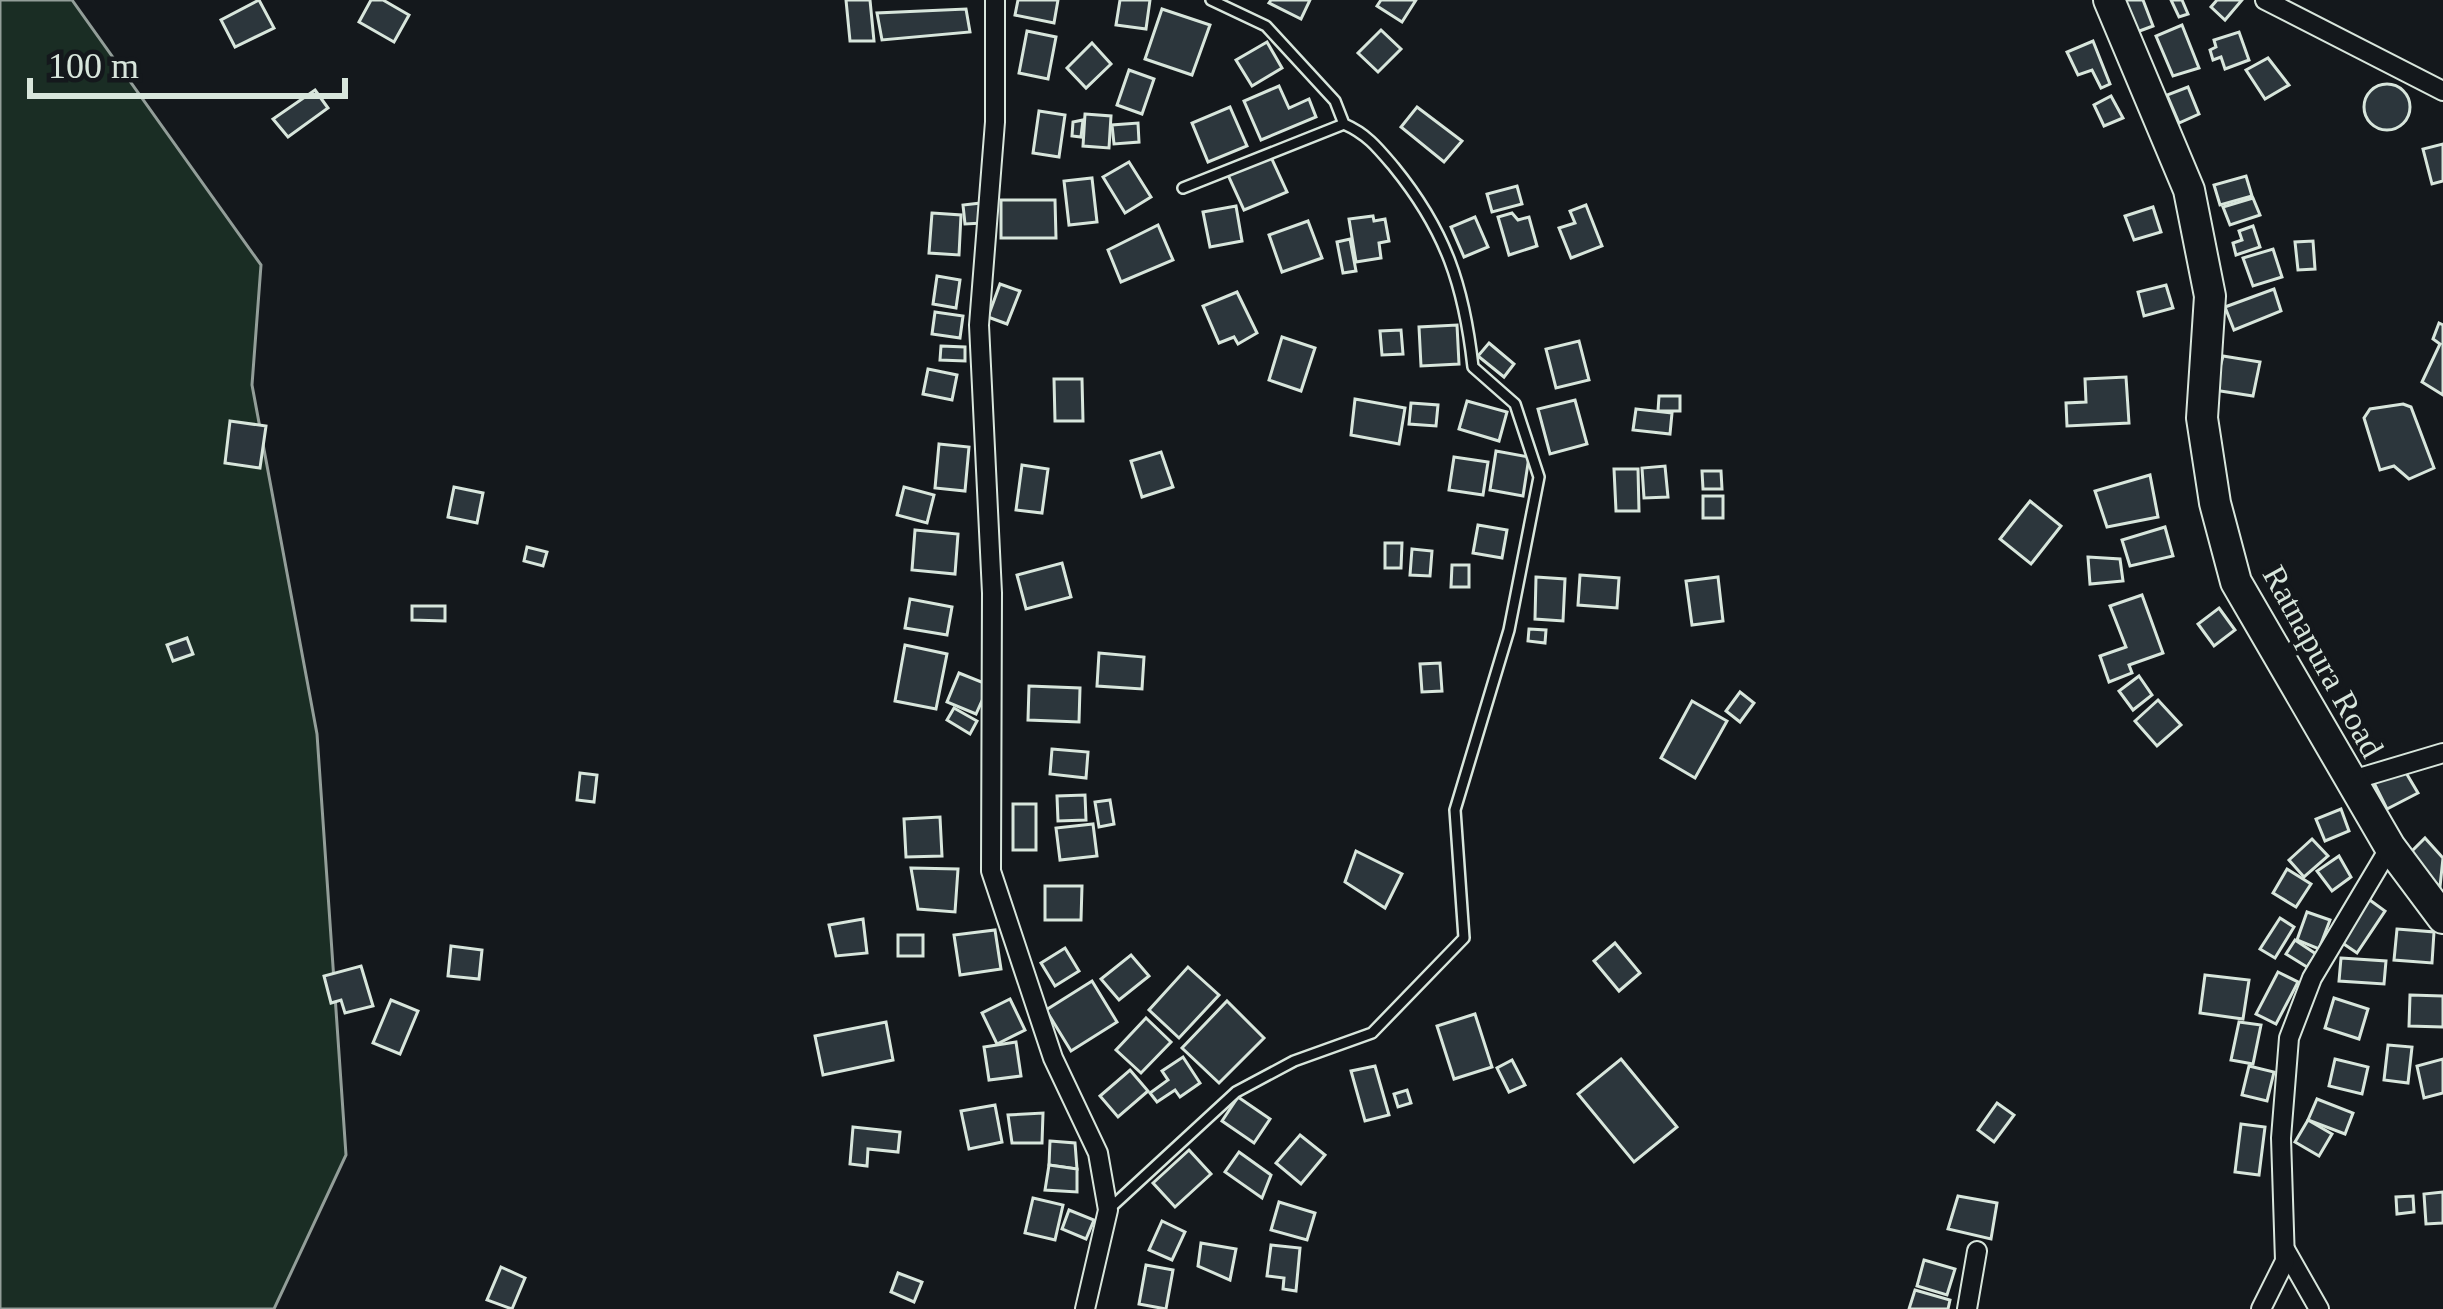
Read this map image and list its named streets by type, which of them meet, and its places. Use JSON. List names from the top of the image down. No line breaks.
{"streets":{"highway":["Ratnapura Road"]},"scale_bar":"100 m"}
